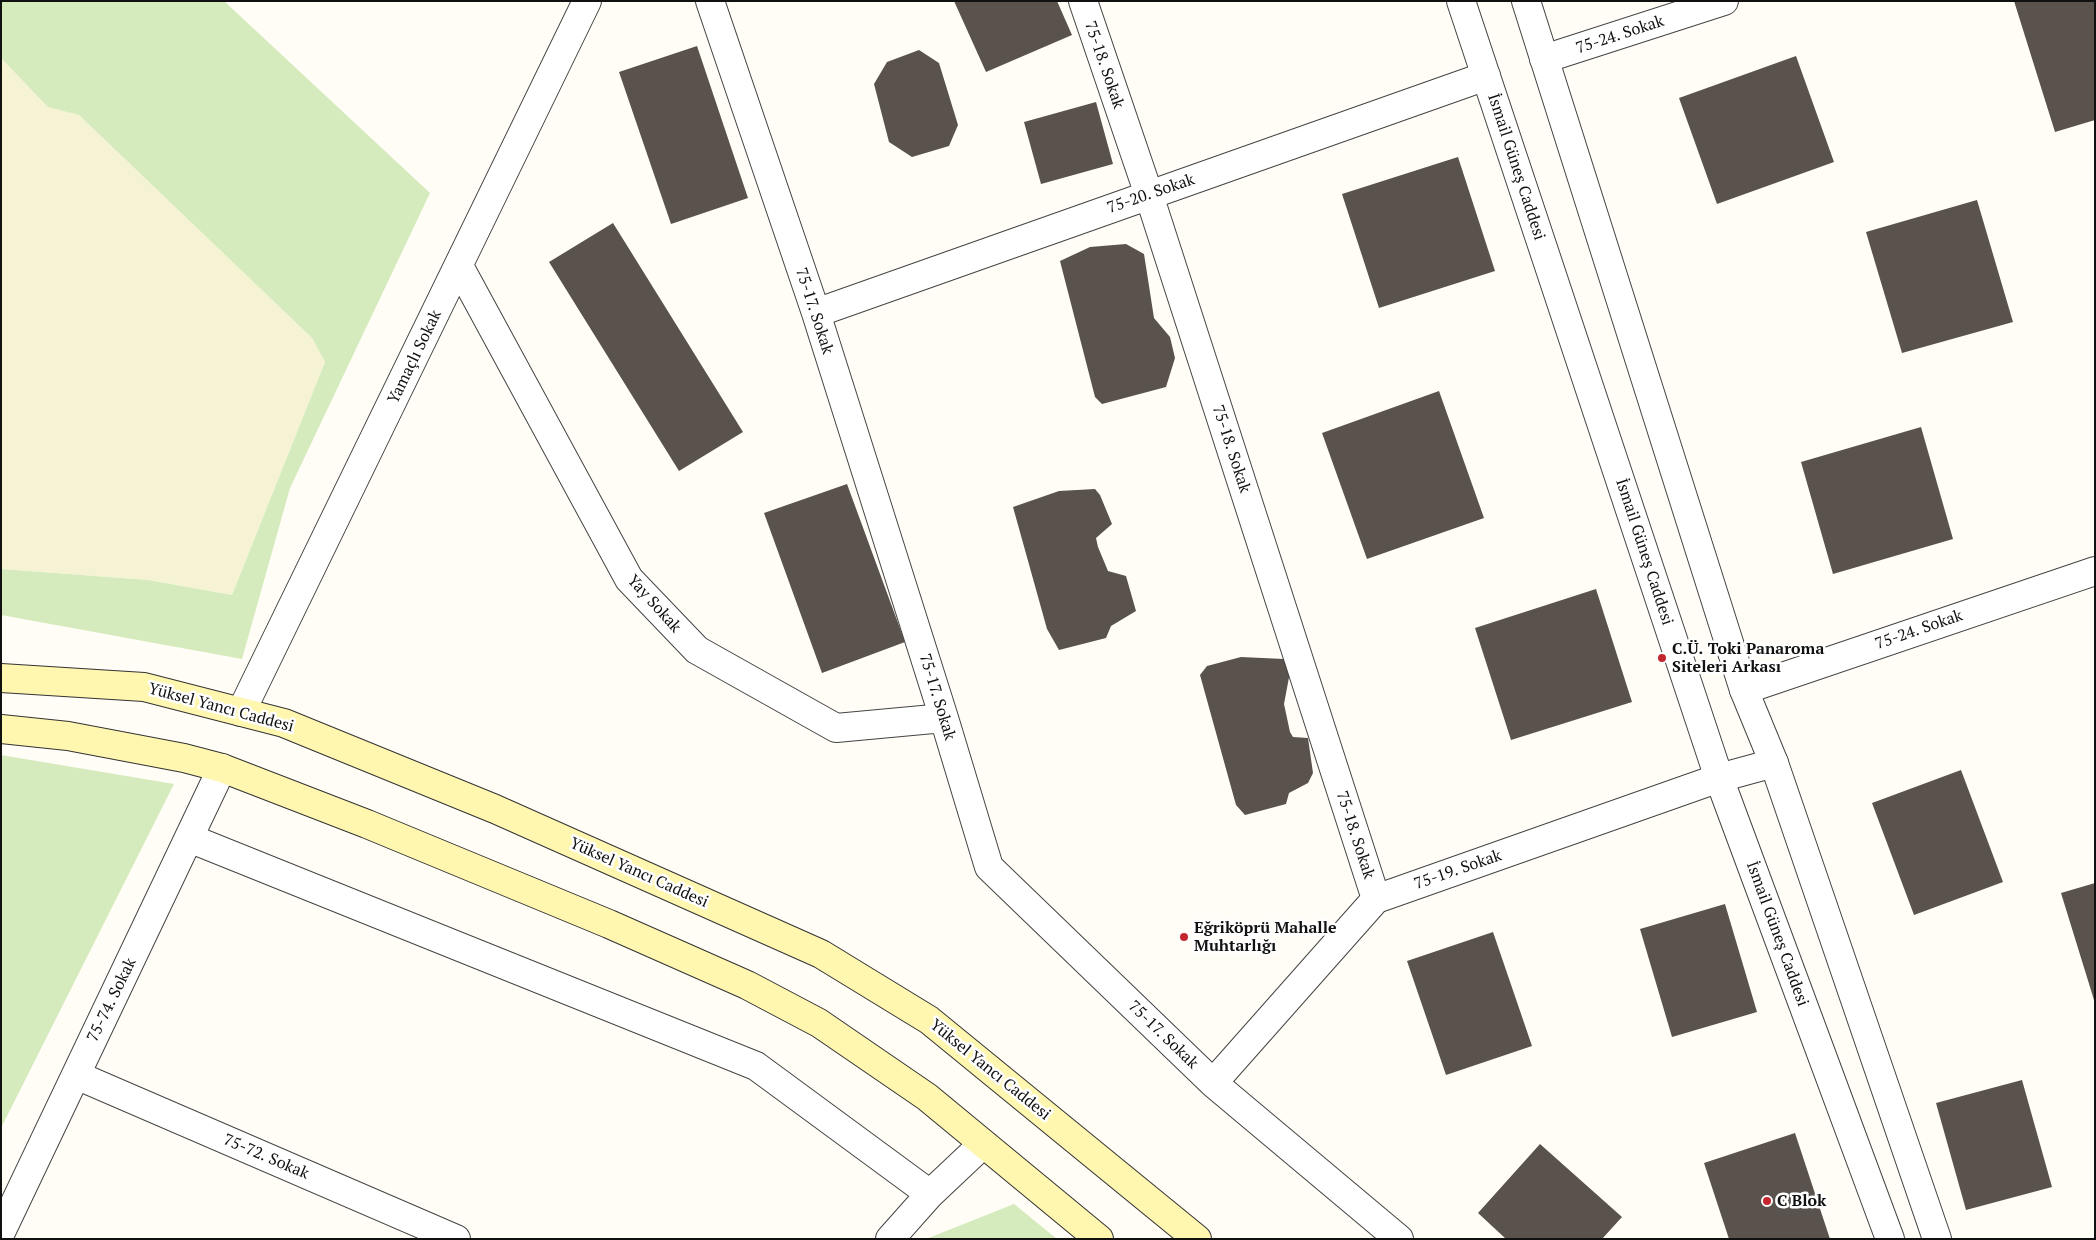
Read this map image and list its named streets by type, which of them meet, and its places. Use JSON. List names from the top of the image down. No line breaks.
{"streets":{"main road":["Yüksel Yancı Caddesi"],"street":["75-24. Sokak","75-18. Sokak","İsmail Güneş Caddesi","75-20. Sokak","75-17. Sokak","Yamaçlı Sokak","Yay Sokak","75-19. Sokak","75-74. Sokak","75-72. Sokak"]},"crossings":[["75-18. Sokak","75-20. Sokak"],["75-18. Sokak","75-19. Sokak"],["İsmail Güneş Caddesi","75-20. Sokak"],["İsmail Güneş Caddesi","75-19. Sokak"],["75-20. Sokak","75-17. Sokak"],["75-17. Sokak","Yay Sokak"],["75-17. Sokak","75-19. Sokak"],["Yamaçlı Sokak","Yay Sokak"],["Yamaçlı Sokak","Yüksel Yancı Caddesi"],["75-74. Sokak","75-72. Sokak"]],"places":["C.Ü. Toki Panaroma Siteleri Arkası","Eğriköprü Mahalle Muhtarlığı","C Blok"]}
